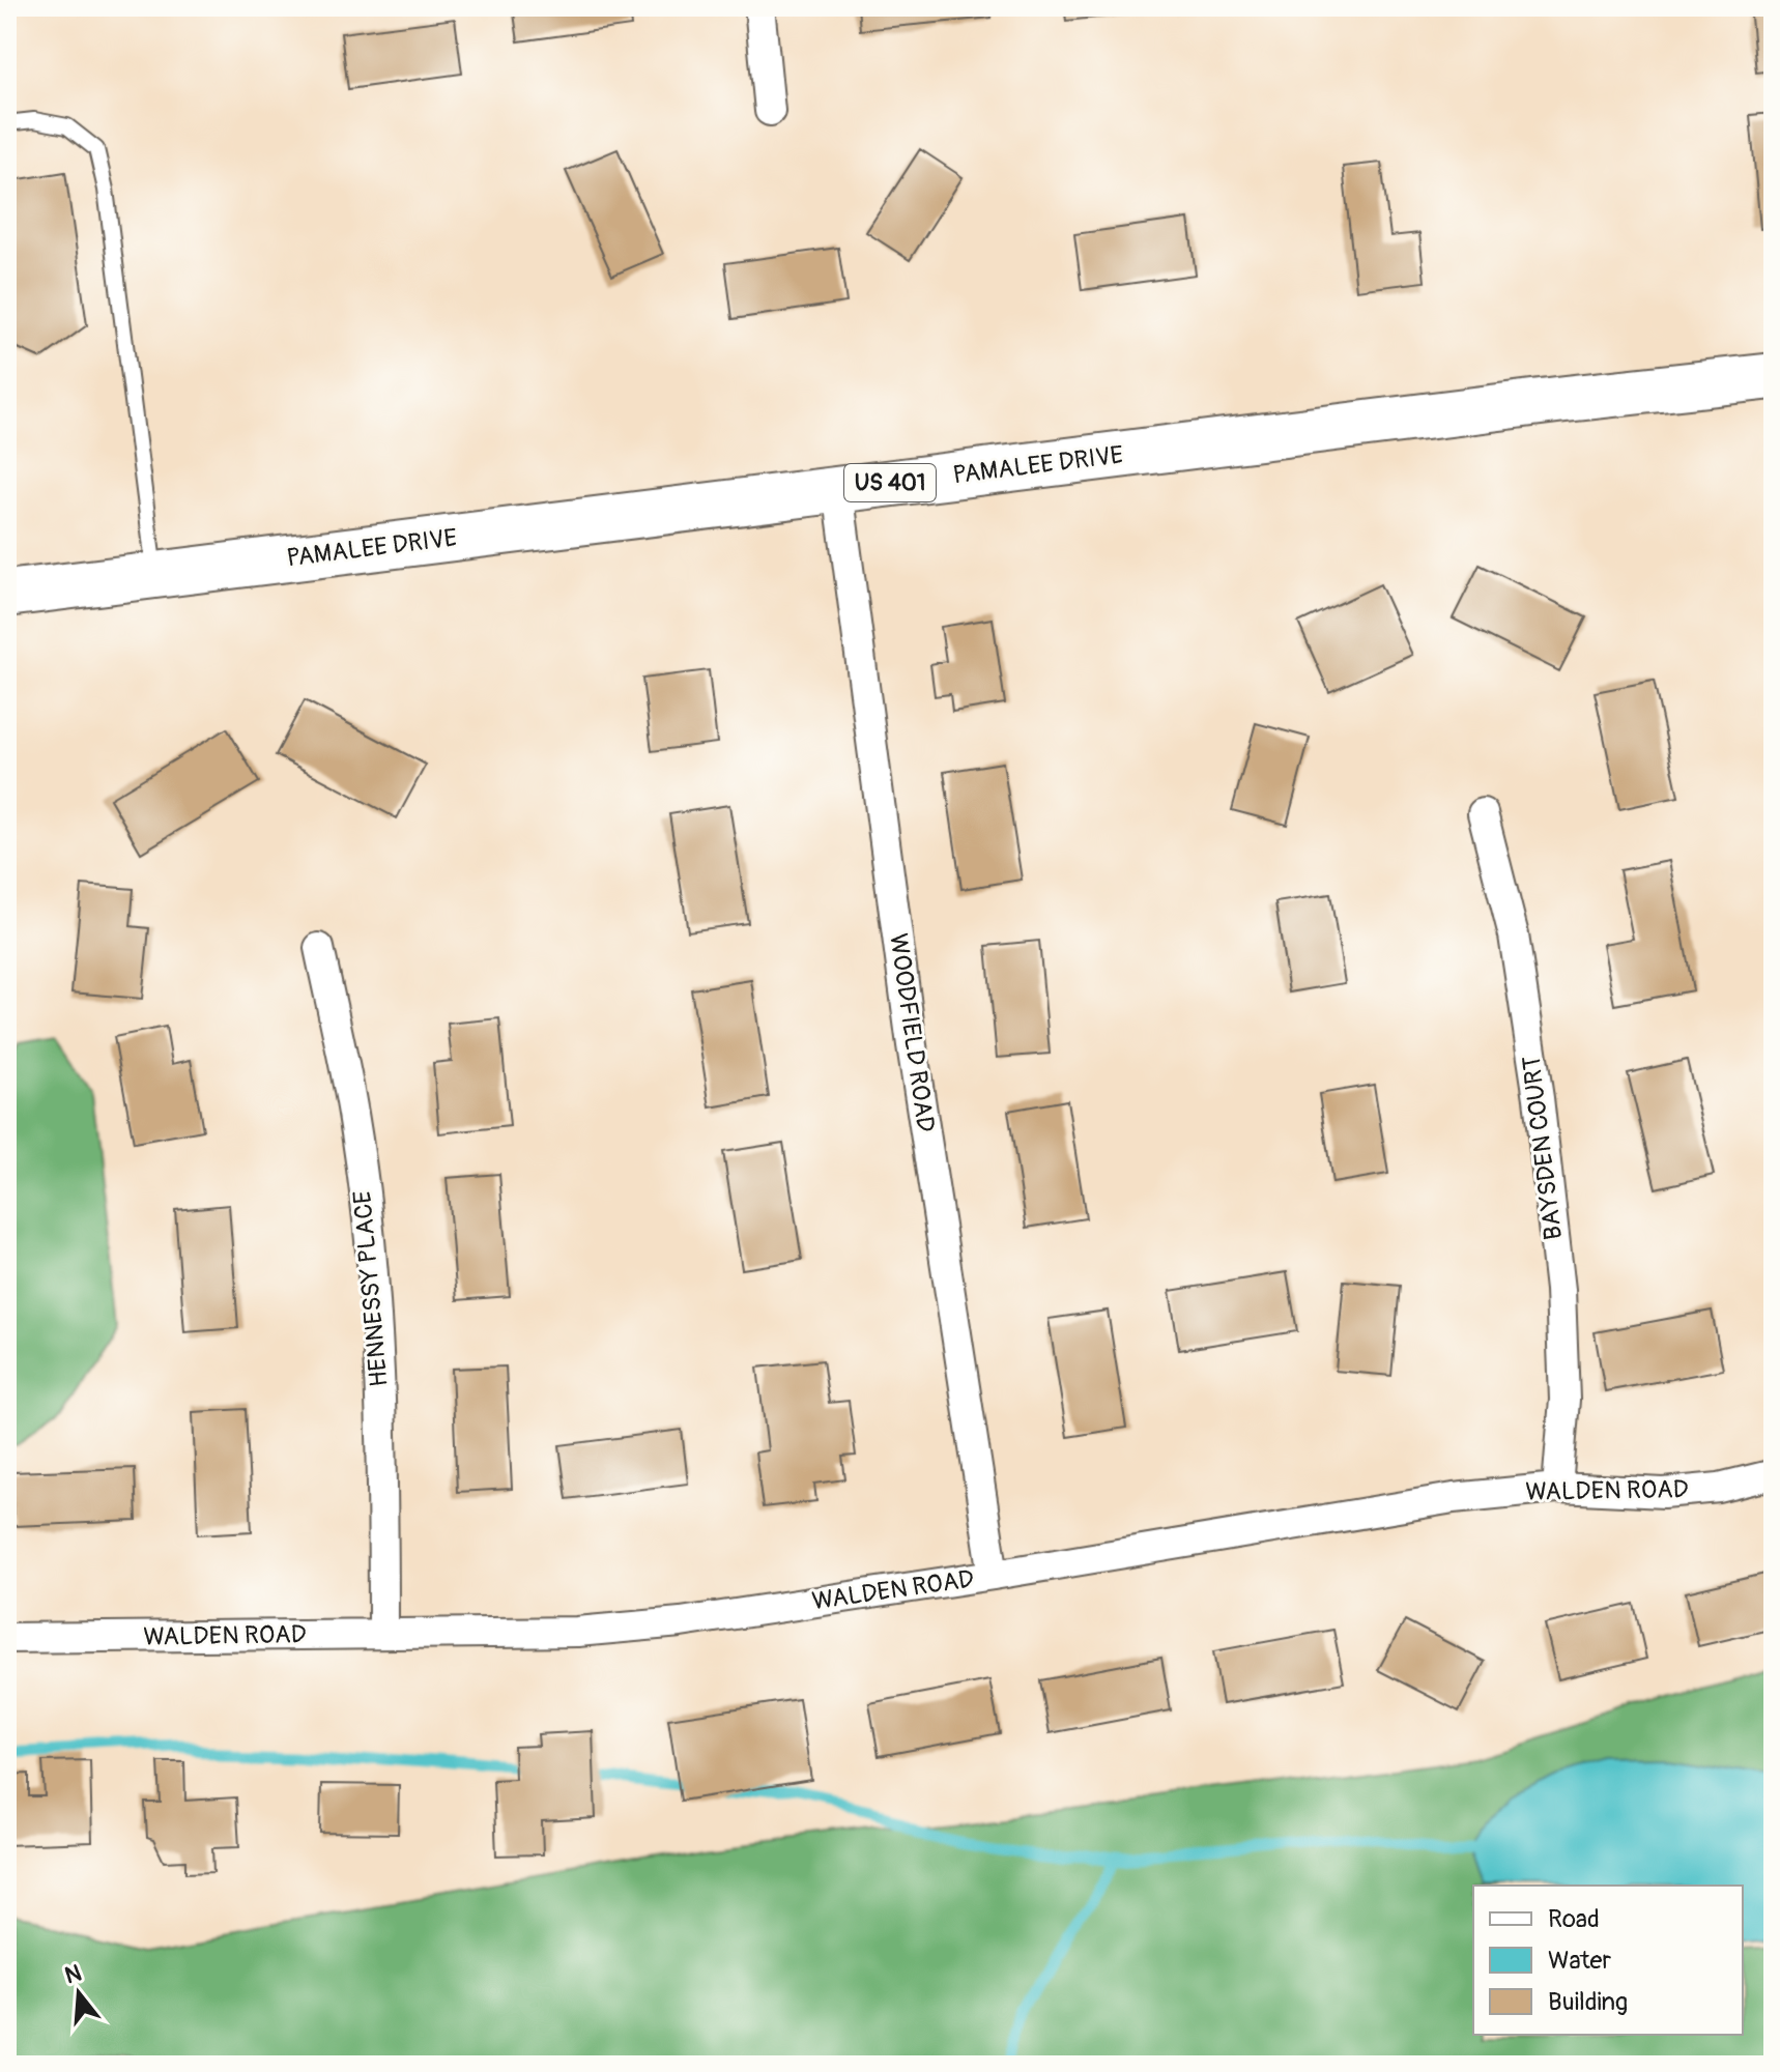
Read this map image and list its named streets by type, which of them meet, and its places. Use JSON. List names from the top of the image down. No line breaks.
{"streets":{"main road":["PAMALEE DRIVE","US 401"],"street":["WOODFIELD ROAD","BAYSDEN COURT","HENNESSY PLACE","WALDEN ROAD"]},"crossings":[["PAMALEE DRIVE","WOODFIELD ROAD"],["WOODFIELD ROAD","WALDEN ROAD"],["BAYSDEN COURT","WALDEN ROAD"],["HENNESSY PLACE","WALDEN ROAD"]],"legend":["Road","Water","Building"],"north":"top"}
